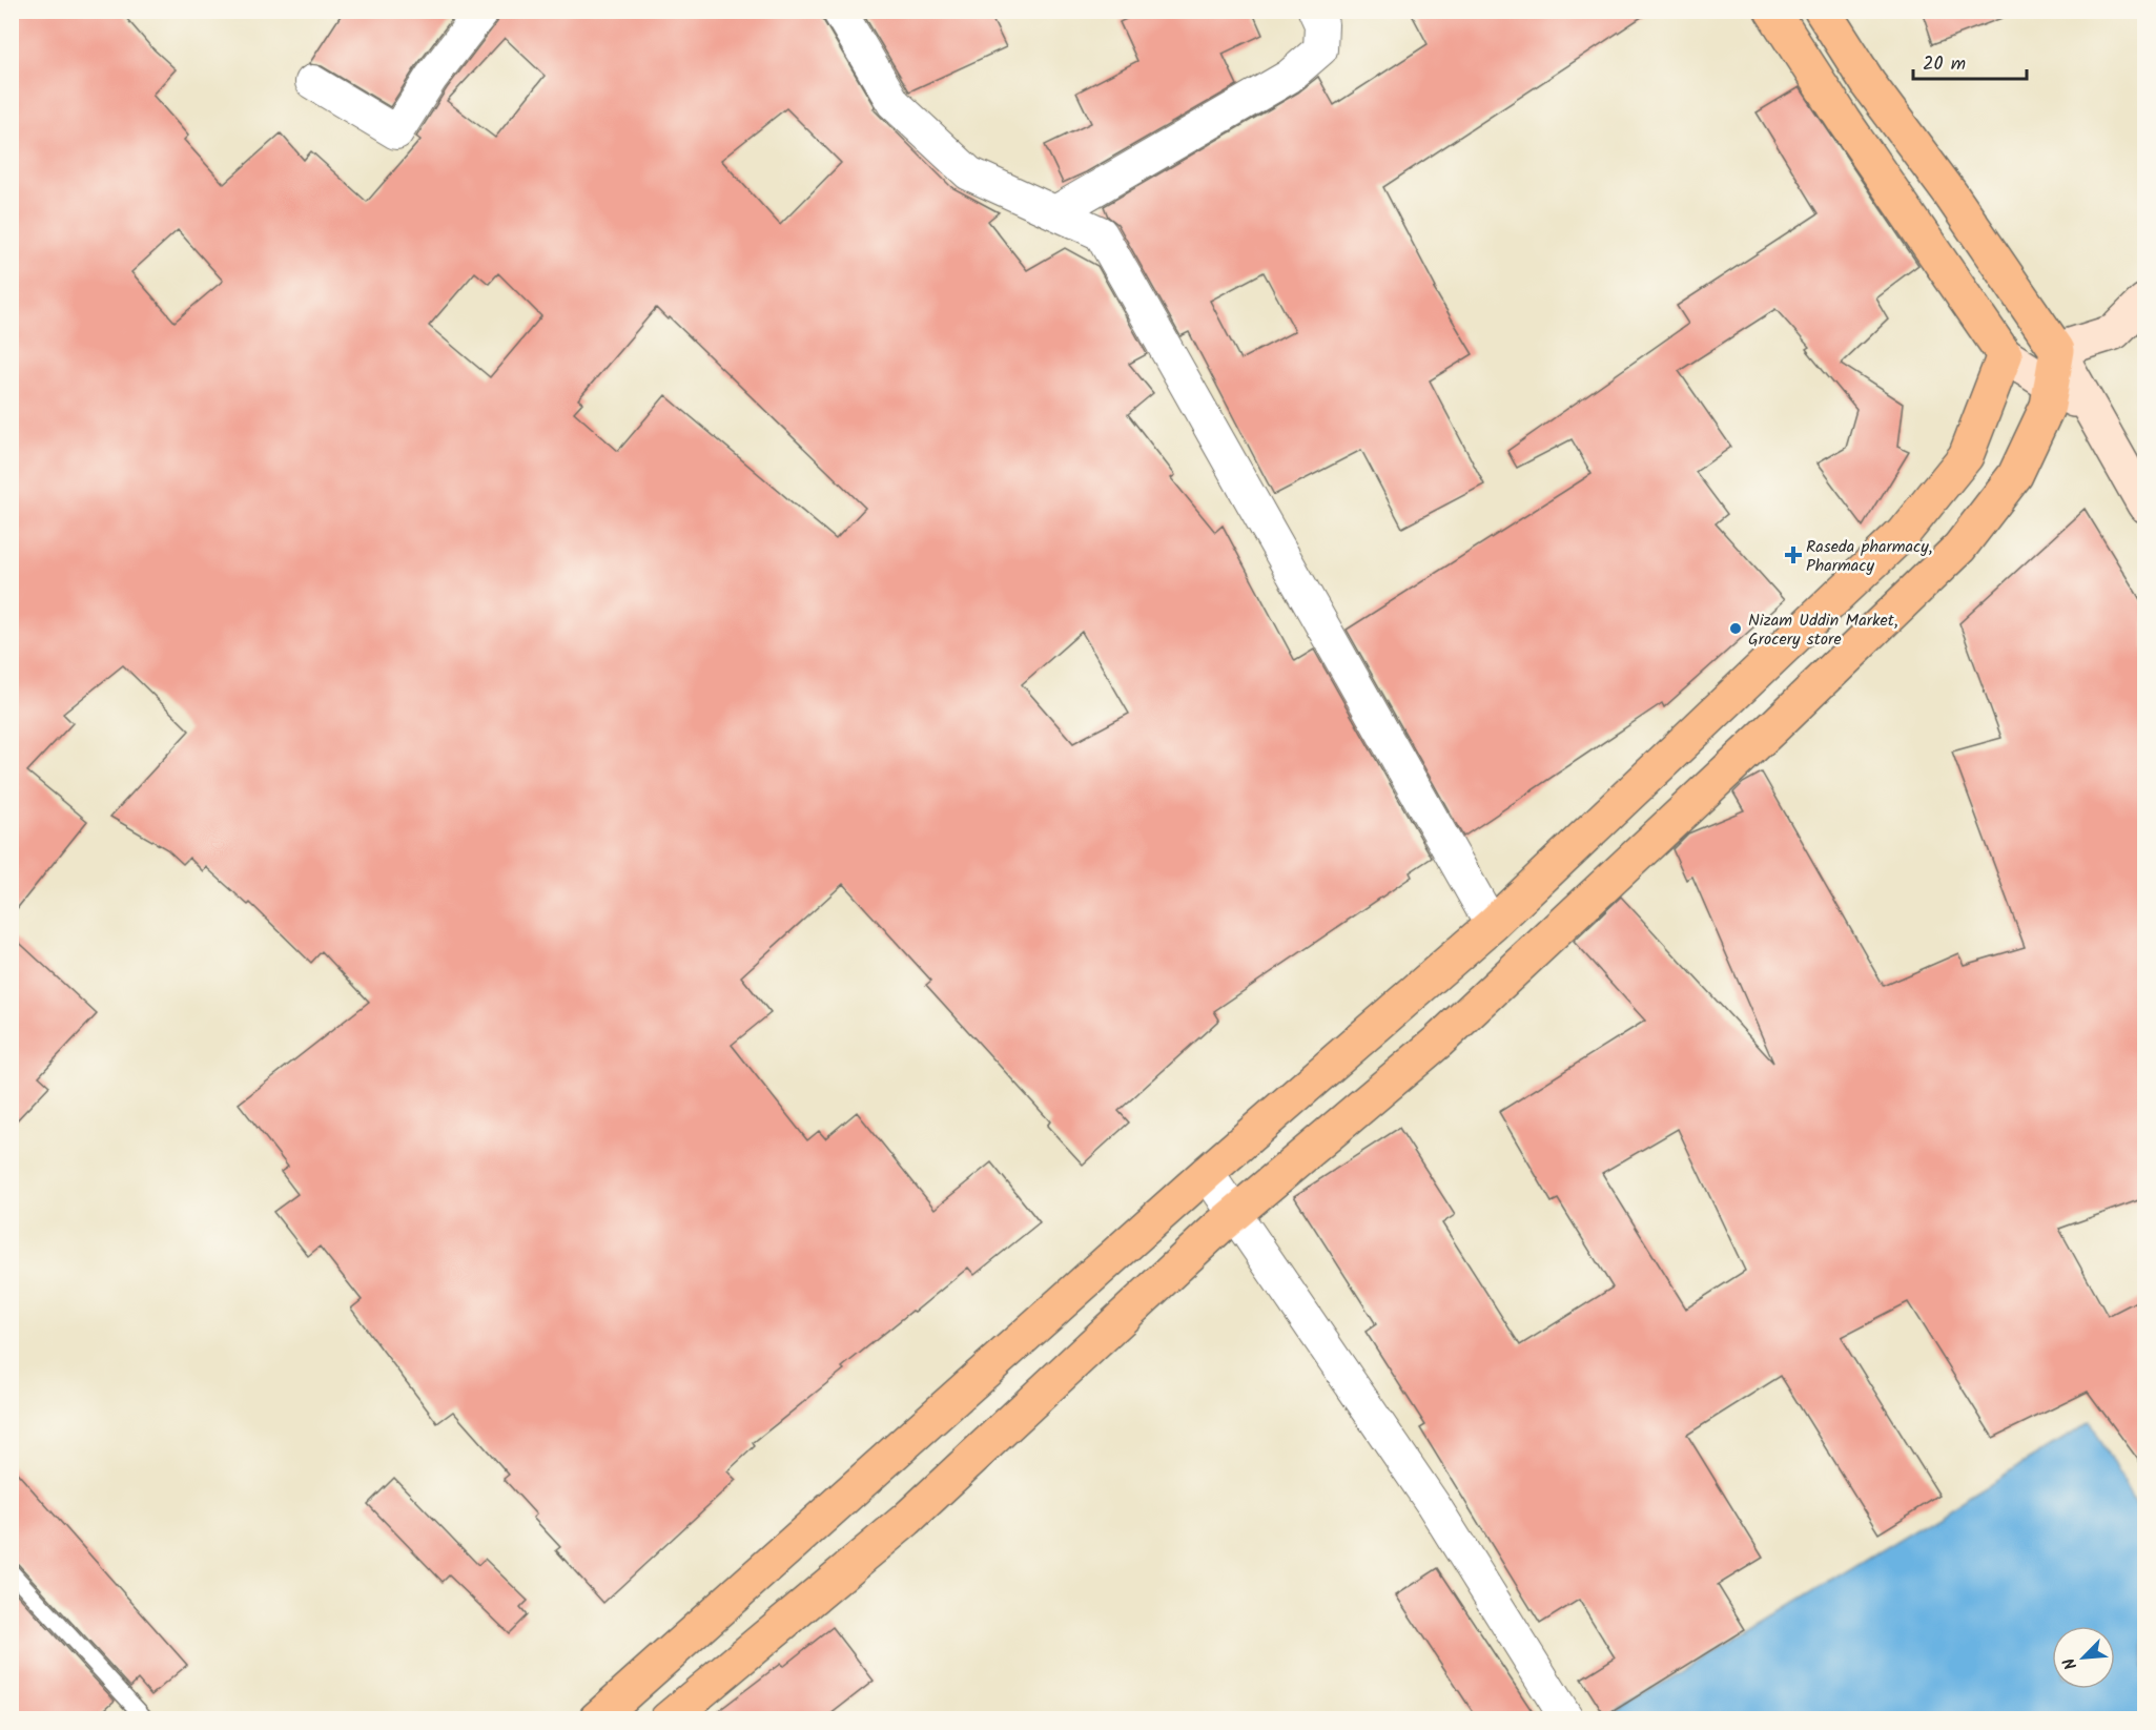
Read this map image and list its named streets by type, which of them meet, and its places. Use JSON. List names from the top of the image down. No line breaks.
{"places":{"health":["Raseda pharmacy, Pharmacy"],"other":["Nizam Uddin Market, Grocery store"]},"scale_bar":"20 m","north":"bottom left"}
